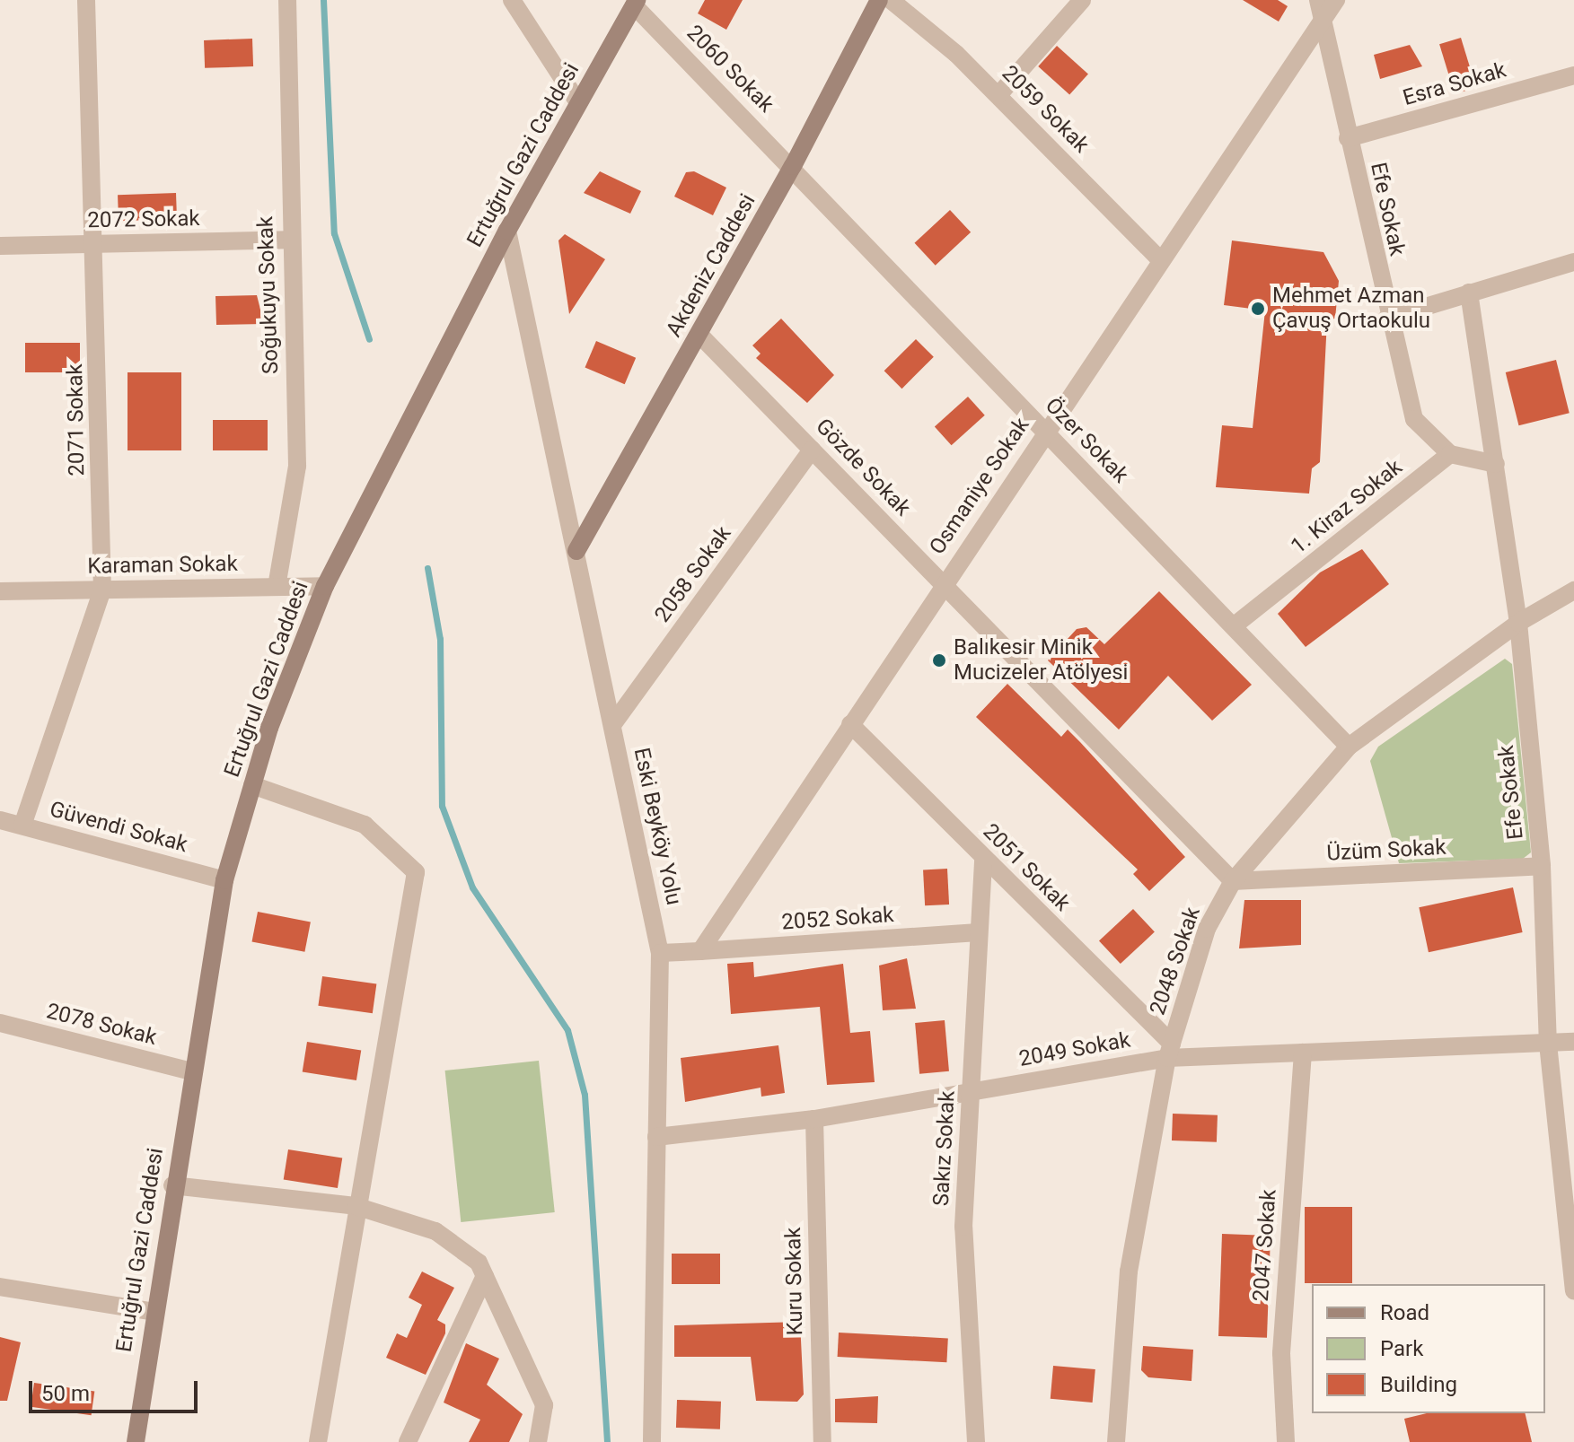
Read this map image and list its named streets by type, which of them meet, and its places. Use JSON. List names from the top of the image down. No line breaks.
{"streets":{"main road":["Ertuğrul Gazi Caddesi","Akdeniz Caddesi"],"street":["2060 Sokak","Esra Sokak","2059 Sokak","Efe Sokak","2072 Sokak","Soğukuyu Sokak","2071 Sokak","Özer Sokak","Gözde Sokak","Osmaniye Sokak","1. Kiraz Sokak","Karaman Sokak","2058 Sokak","Eski Beyköy Yolu","Güvendi Sokak","Üzüm Sokak","2051 Sokak","2052 Sokak","2048 Sokak","2078 Sokak","2049 Sokak","Sakız Sokak","2047 Sokak","Kuru Sokak"]},"crossings":[["2060 Sokak","Ertuğrul Gazi Caddesi"],["2060 Sokak","Akdeniz Caddesi"],["2060 Sokak","Özer Sokak"],["Esra Sokak","Efe Sokak"],["2059 Sokak","Osmaniye Sokak"],["Ertuğrul Gazi Caddesi","Karaman Sokak"],["Ertuğrul Gazi Caddesi","Eski Beyköy Yolu"],["Ertuğrul Gazi Caddesi","Güvendi Sokak"],["Ertuğrul Gazi Caddesi","2078 Sokak"],["Efe Sokak","Osmaniye Sokak"],["Efe Sokak","1. Kiraz Sokak"],["Efe Sokak","Üzüm Sokak"],["Efe Sokak","2048 Sokak"],["Efe Sokak","2049 Sokak"],["2072 Sokak","Soğukuyu Sokak"],["2072 Sokak","2071 Sokak"],["Akdeniz Caddesi","Özer Sokak"],["Akdeniz Caddesi","Gözde Sokak"],["Akdeniz Caddesi","Eski Beyköy Yolu"],["Soğukuyu Sokak","Karaman Sokak"],["2071 Sokak","Karaman Sokak"],["2071 Sokak","Güvendi Sokak"],["Özer Sokak","Osmaniye Sokak"],["Özer Sokak","1. Kiraz Sokak"],["Özer Sokak","2048 Sokak"],["Gözde Sokak","Osmaniye Sokak"],["Gözde Sokak","2058 Sokak"],["Gözde Sokak","Üzüm Sokak"],["Gözde Sokak","2048 Sokak"],["Osmaniye Sokak","2051 Sokak"],["Osmaniye Sokak","2052 Sokak"],["2058 Sokak","Eski Beyköy Yolu"],["Eski Beyköy Yolu","2049 Sokak"],["Üzüm Sokak","2048 Sokak"],["2051 Sokak","2048 Sokak"],["2051 Sokak","2049 Sokak"],["2051 Sokak","Sakız Sokak"],["2052 Sokak","Sakız Sokak"],["2048 Sokak","2049 Sokak"],["2049 Sokak","Sakız Sokak"],["2049 Sokak","2047 Sokak"],["2049 Sokak","Kuru Sokak"]],"places":["Mehmet Azman Çavuş Ortaokulu","Balıkesir Minik Mucizeler Atölyesi"],"legend":["Road","Park","Building"],"scale_bar":"50 m"}
